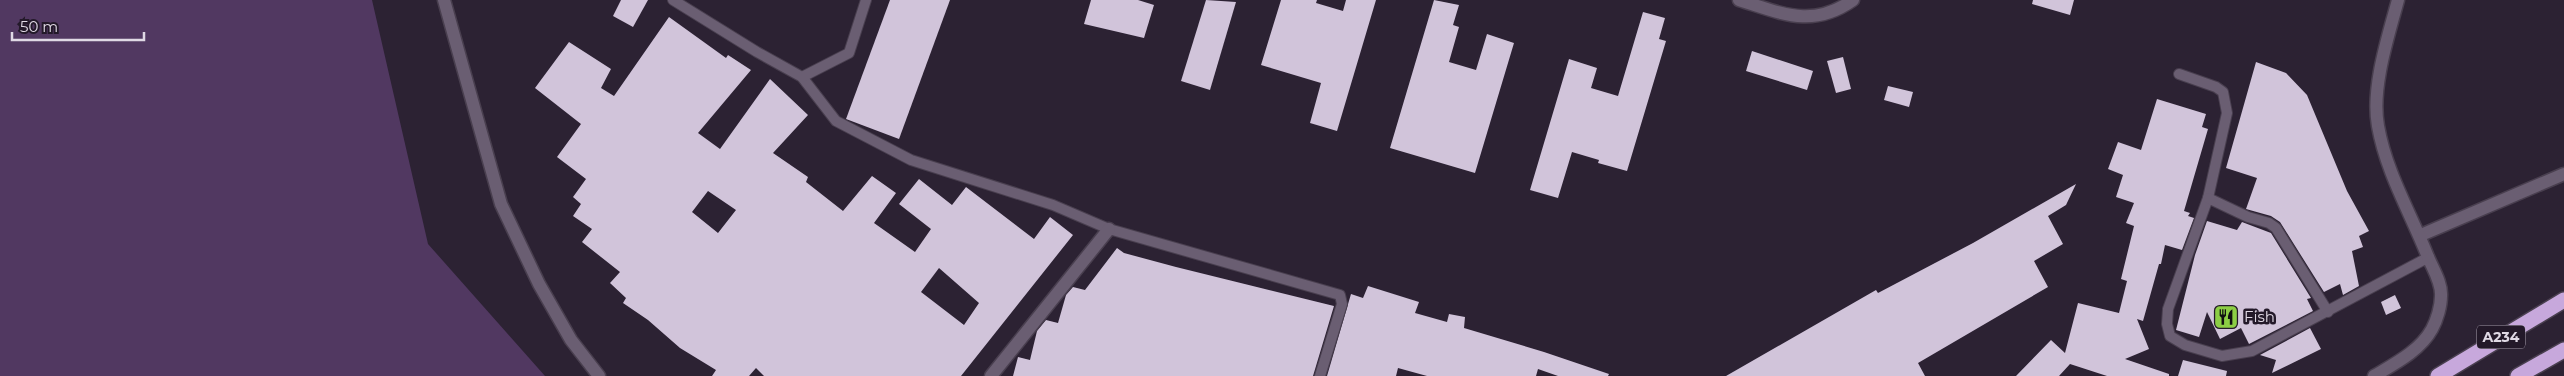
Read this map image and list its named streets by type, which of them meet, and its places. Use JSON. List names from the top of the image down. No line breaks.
{"streets":{"highway":["A234"]},"places":{"restaurant":["Fish"]},"scale_bar":"50 m"}
